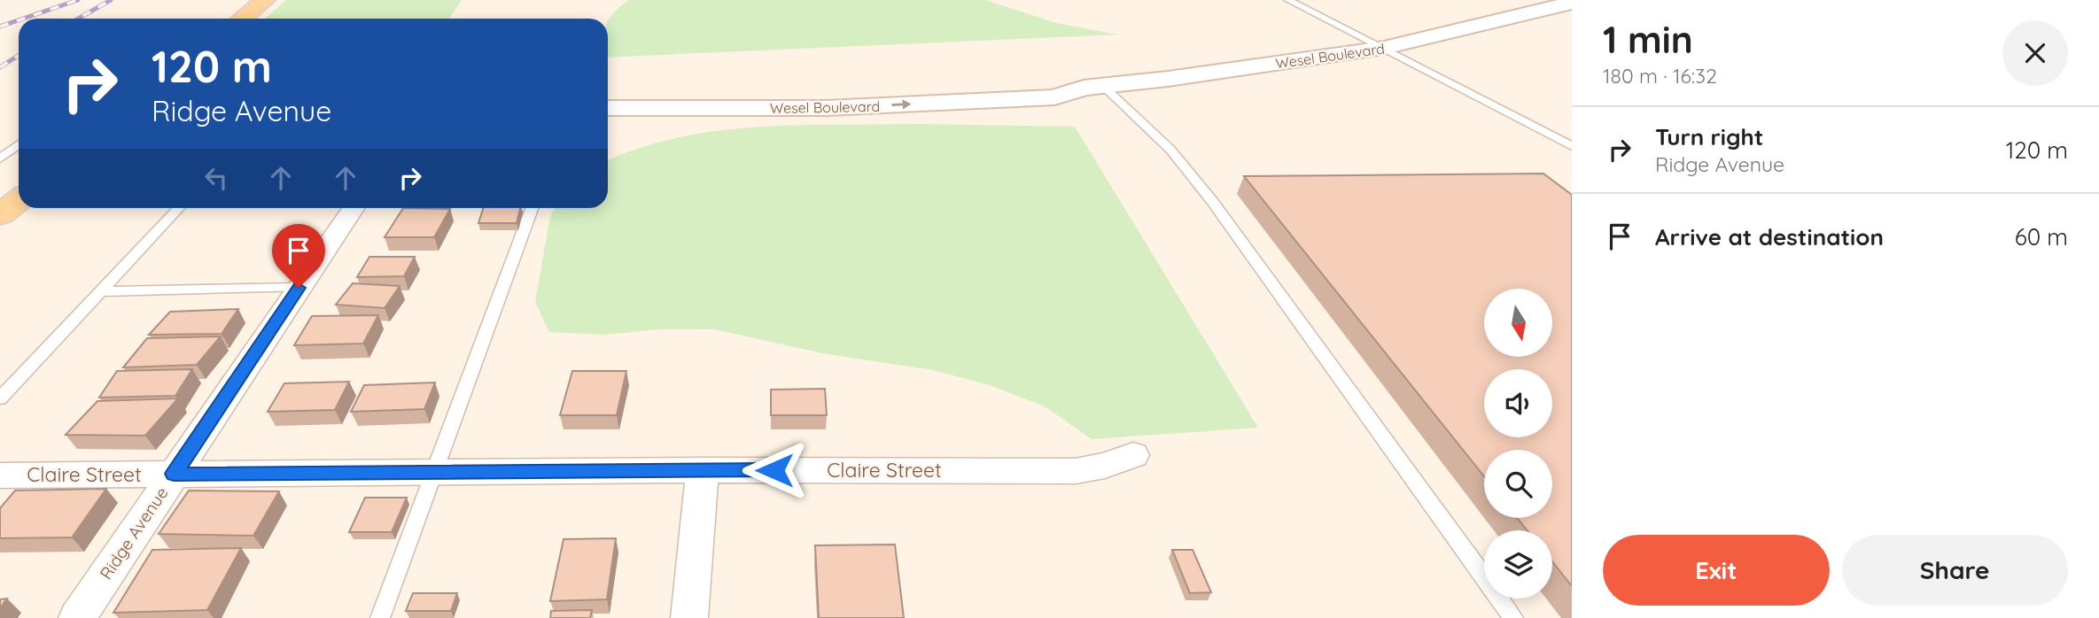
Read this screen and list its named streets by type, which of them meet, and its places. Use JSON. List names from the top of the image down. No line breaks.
{"streets":{"main road":["Wesel Boulevard"],"street":["Claire Street","Ridge Avenue"]},"crossings":[["Claire Street","Ridge Avenue"]],"north":"bottom","page":{"heading":["1 min","180 m · 16:32"],"turn":["120 m","Ridge Avenue"],"list":[{"name":"Turn right","note":"Ridge Avenue","value":"120 m"},{"name":"Arrive at destination","value":"60 m"}],"buttons":["Exit","Share"]}}
